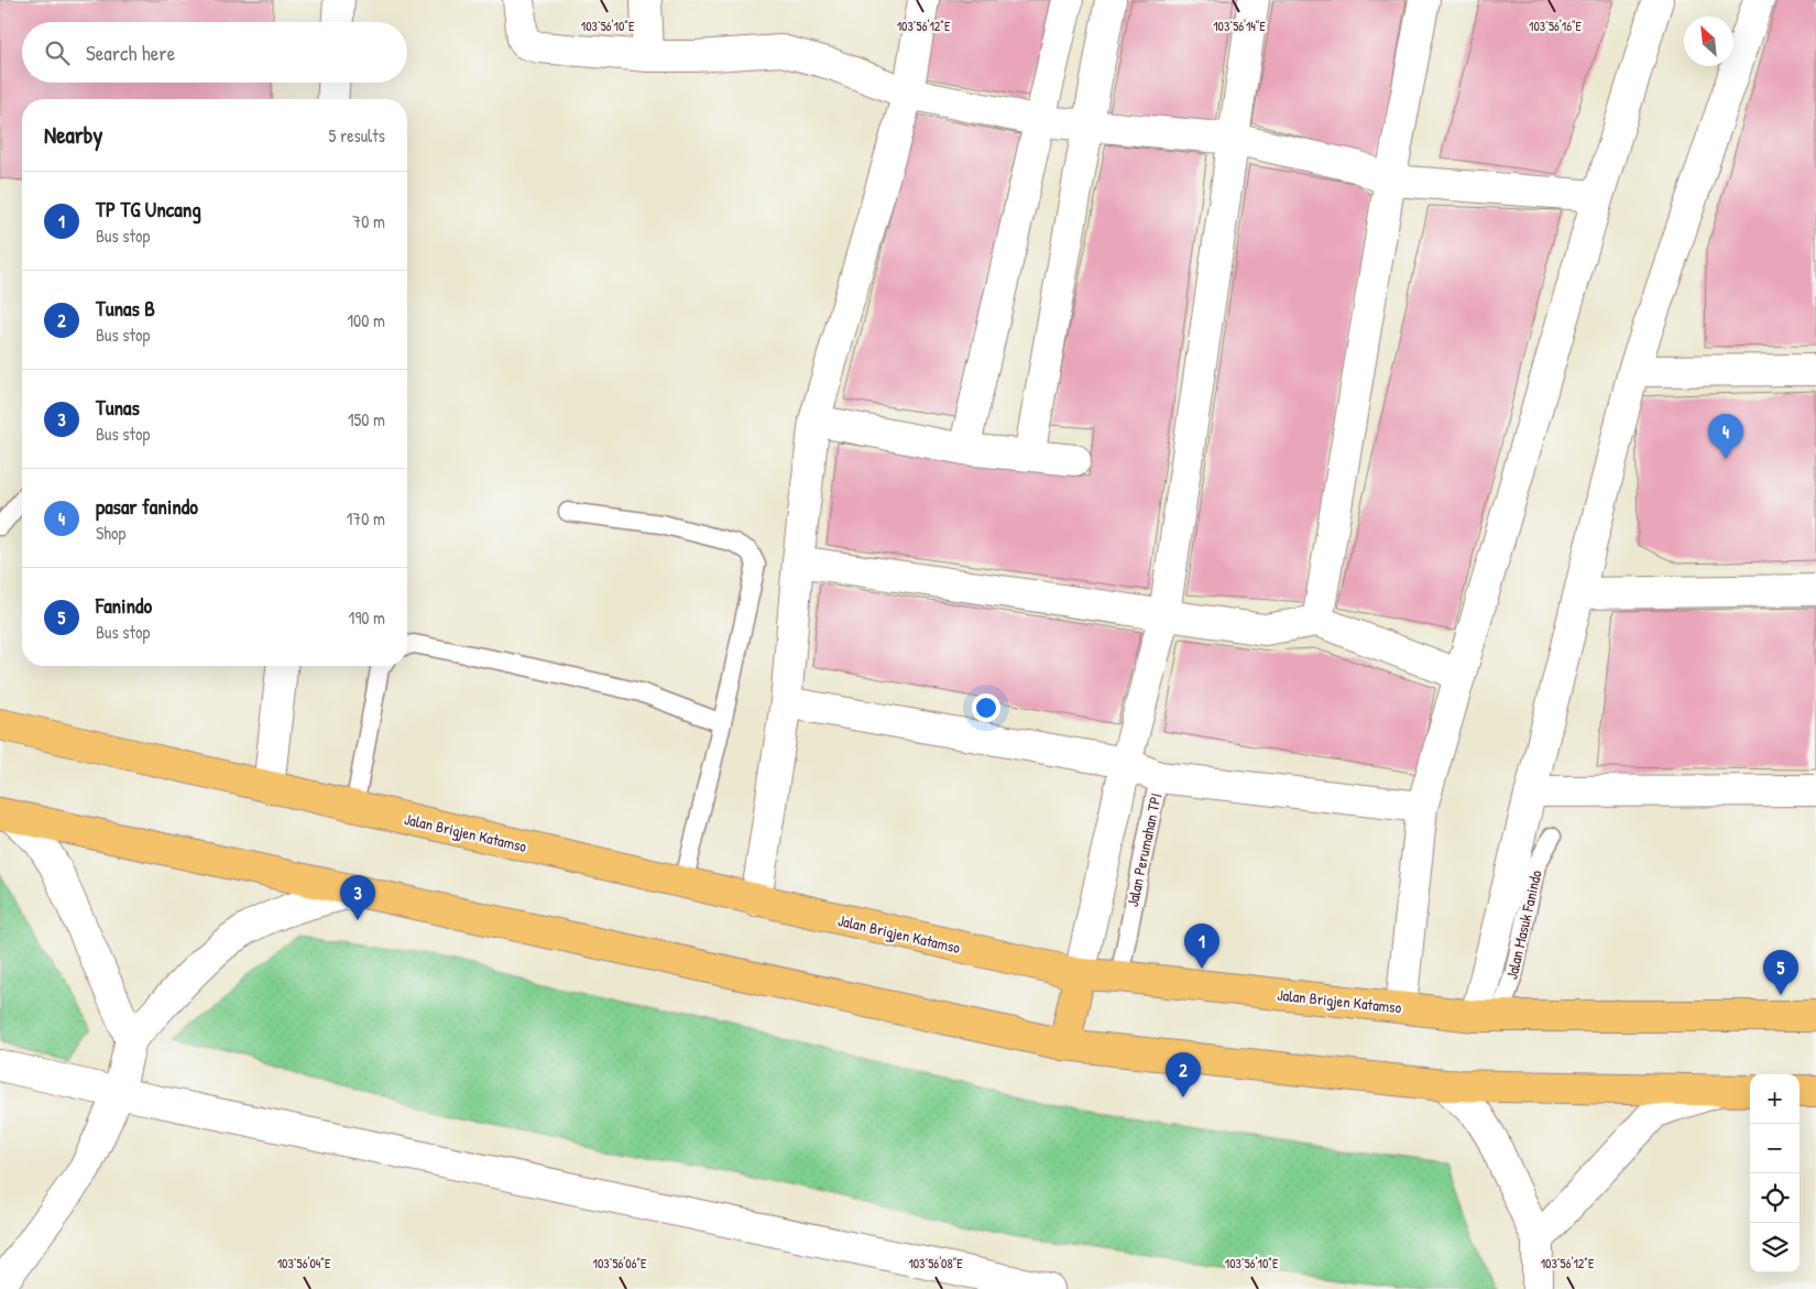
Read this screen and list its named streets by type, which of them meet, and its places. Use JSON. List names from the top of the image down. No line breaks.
{"streets":{"main road":["Jalan Brigjen Katamso"],"lane":["Jalan Perumahan TPI","Jalan Masuk Fanindo"]},"crossings":[["Jalan Brigjen Katamso","Jalan Perumahan TPI"],["Jalan Brigjen Katamso","Jalan Masuk Fanindo"]],"north":"top left","page":{"search":"Search here","heading":["Nearby","5 results"],"list":[{"mark":"1","name":"TP TG Uncang","note":"Bus stop","value":"70 m"},{"mark":"2","name":"Tunas B","note":"Bus stop","value":"100 m"},{"mark":"3","name":"Tunas","note":"Bus stop","value":"150 m"},{"mark":"4","name":"pasar fanindo","note":"Shop","value":"170 m"},{"mark":"5","name":"Fanindo","note":"Bus stop","value":"190 m"}],"pins":["4","3","1","5","2"],"map_buttons":["+","−"]},"coordinates":["103°56'10\"E","103°56'12\"E","103°56'14\"E","103°56'16\"E","103°56'04\"E","103°56'06\"E","103°56'08\"E"]}
